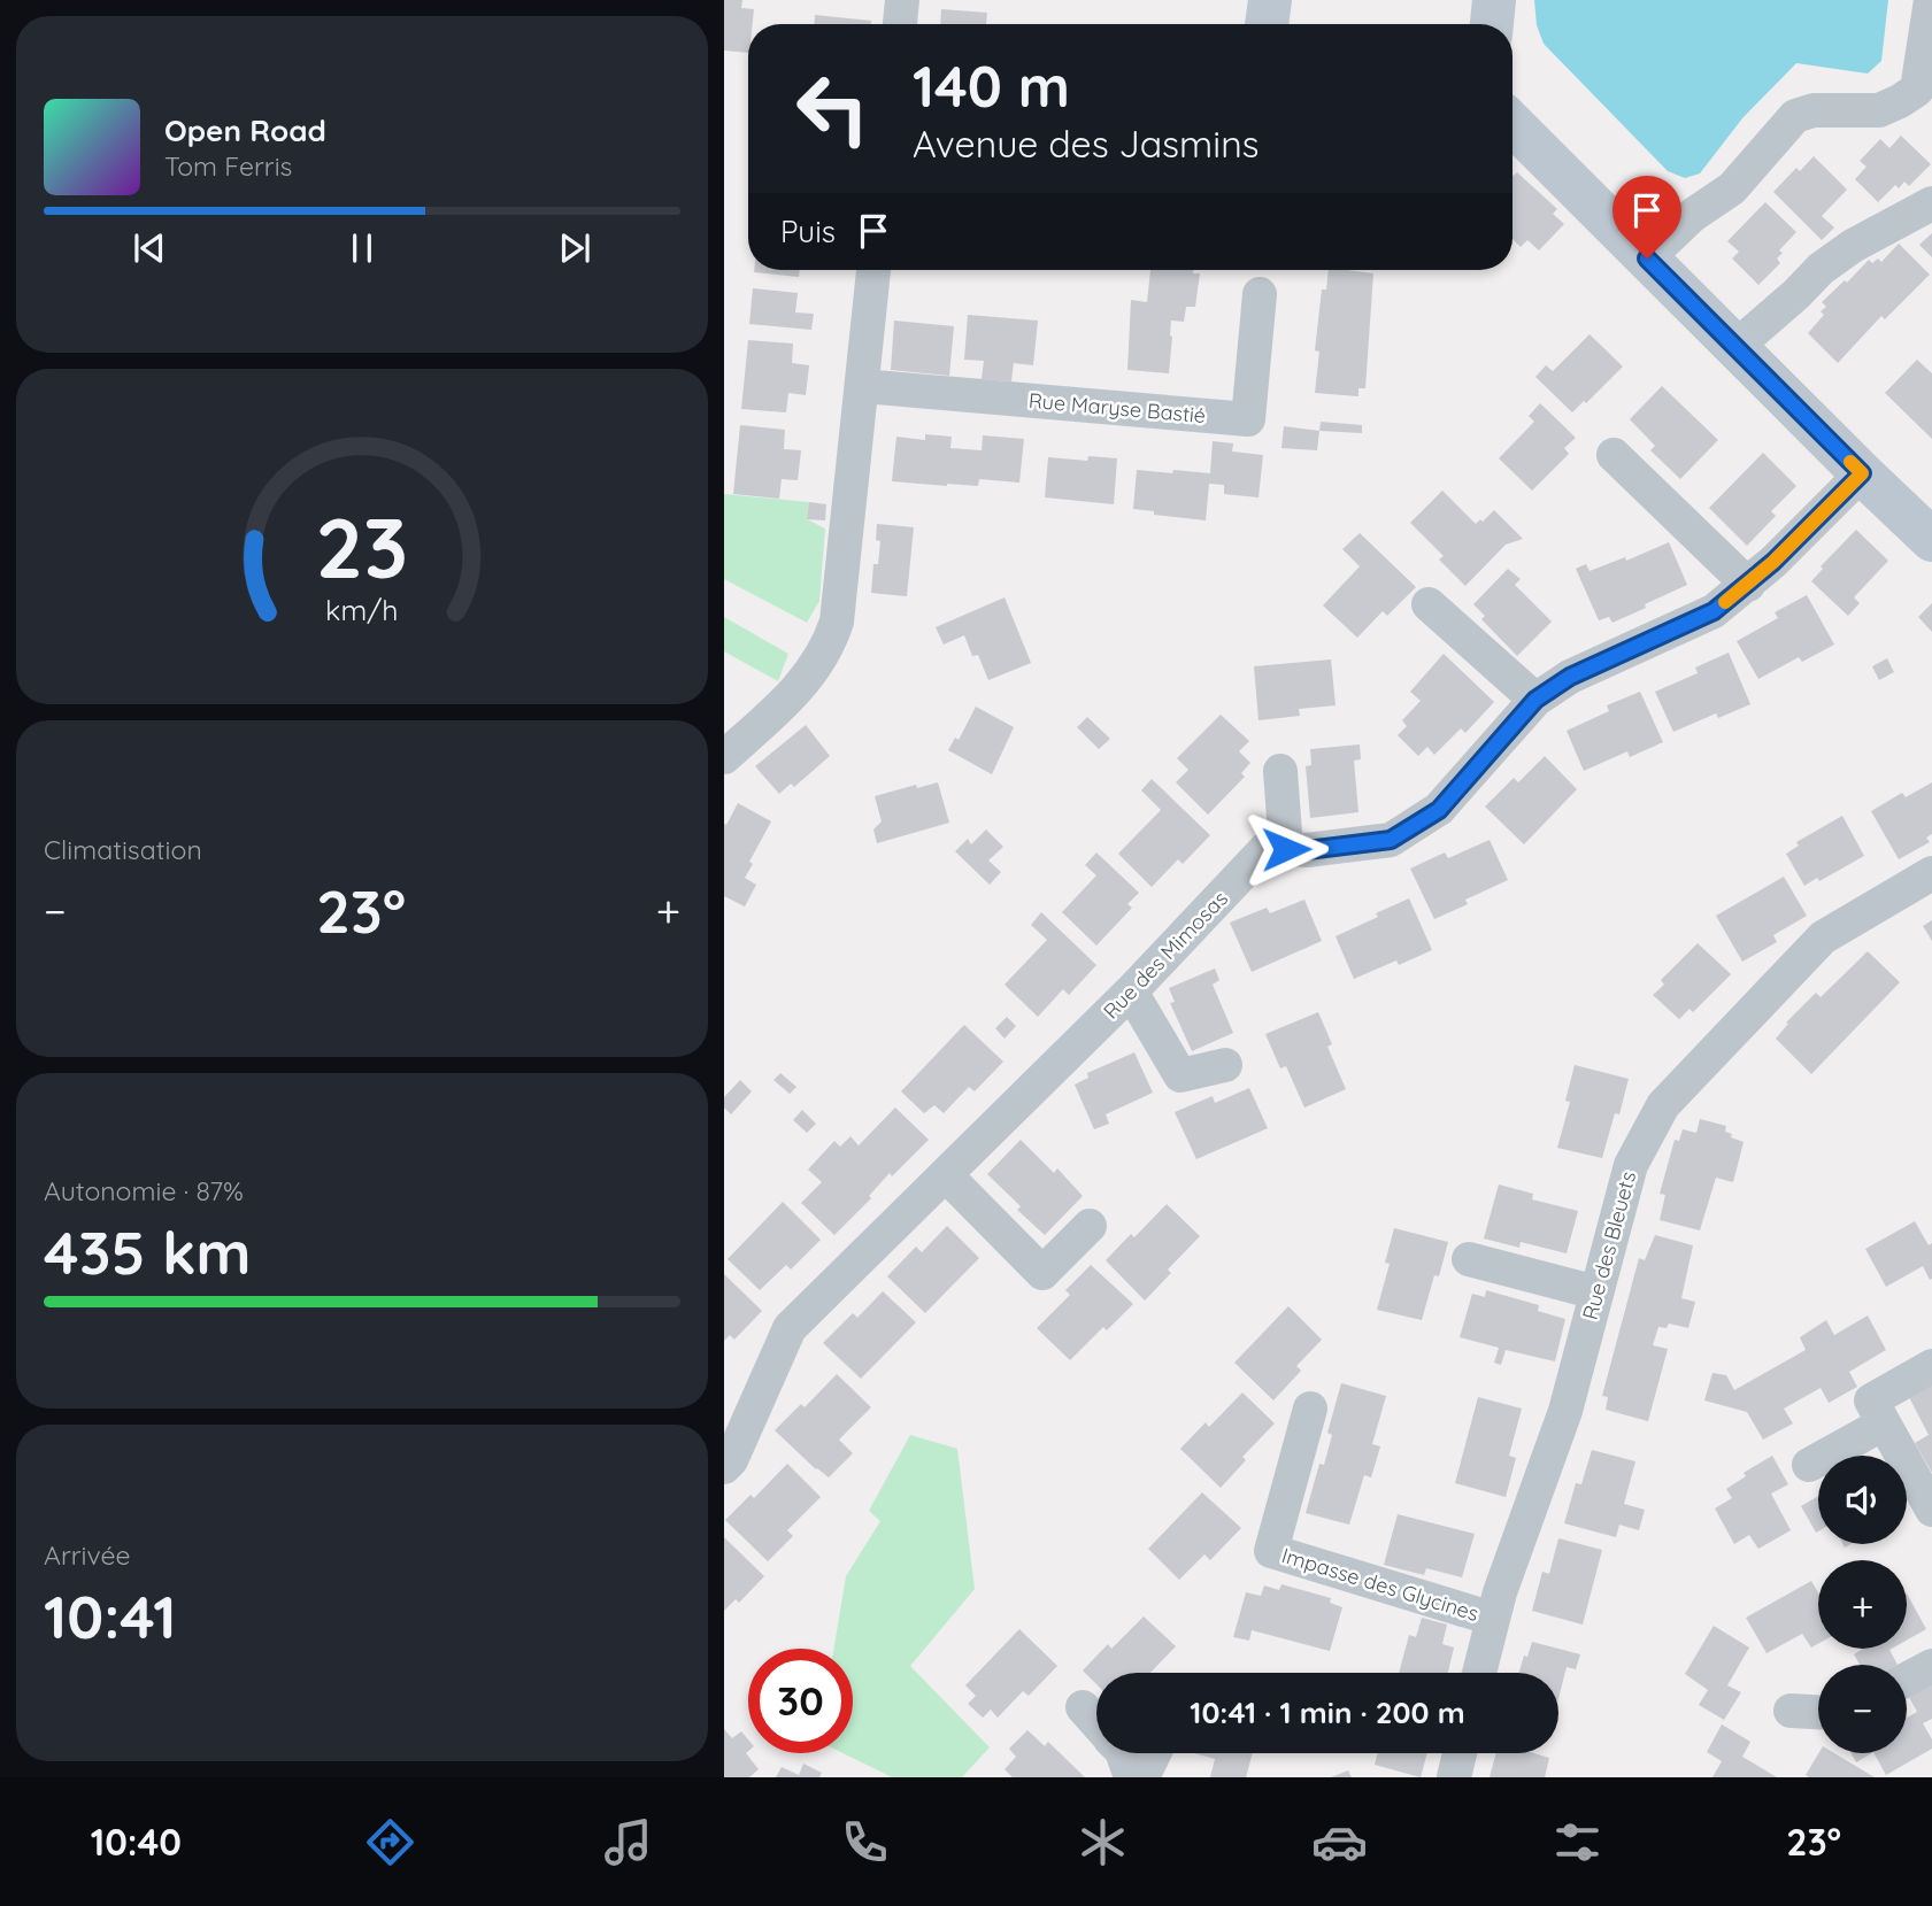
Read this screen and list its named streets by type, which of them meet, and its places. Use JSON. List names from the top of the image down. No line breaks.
{"streets":{"street":["Rue Maryse Bastié","Rue des Mimosas","Rue des Bleuets","Impasse des Glycines"]},"crossings":[["Rue des Bleuets","Impasse des Glycines"]],"page":{"turn":["140 m","Avenue des Jasmins"],"song":["Open Road","Tom Ferris"],"then":"Puis","tile":["Climatisation",["Autonomie · 87%","435 km"],["Arrivée","10:41"]],"heat":["−","23°","+"],"map_buttons":["+","−"],"limit":"30","trip":"10:41 · 1 min · 200 m","tabs":["10:40","23°"],"gauge":["23","km/h"]}}
